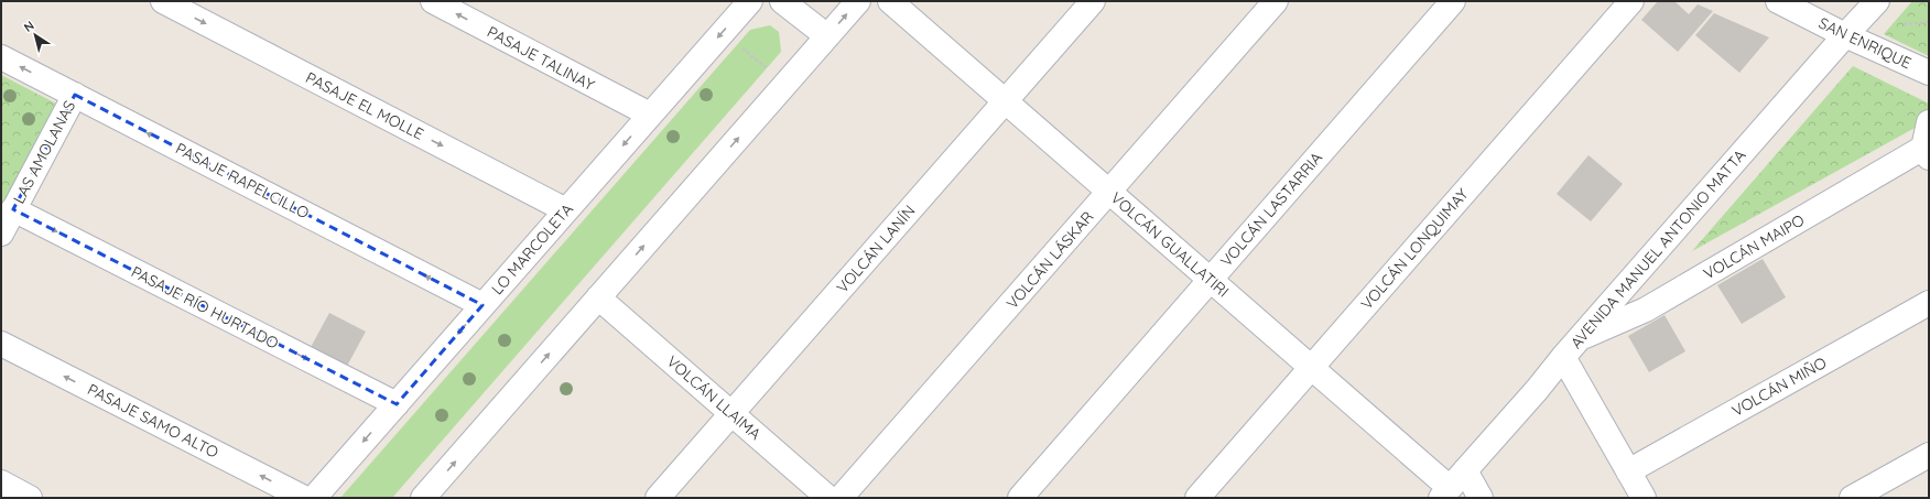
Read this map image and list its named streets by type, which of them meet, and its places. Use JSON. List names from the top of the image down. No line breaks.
{"streets":{"street":["SAN ENRIQUE","PASAJE TALINAY","PASAJE EL MOLLE","LAS AMOLANAS","PASAJE RAPELCILLO","VOLCÁN LASTARRIA","VOLCÁN GUALLATIRI","VOLCÁN MAIPO","LO MARCOLETA","VOLCÁN LANÍN","VOLCÁN LONQUIMAY","AVENIDA MANUEL ANTONIO MATTA","VOLCÁN LÁSKAR","PASAJE RÍO HURTADO","VOLCÁN MIÑO","VOLCÁN LLAIMA","PASAJE SAMO ALTO"]},"crossings":[["SAN ENRIQUE","AVENIDA MANUEL ANTONIO MATTA"],["PASAJE TALINAY","LO MARCOLETA"],["PASAJE EL MOLLE","LO MARCOLETA"],["LAS AMOLANAS","PASAJE RAPELCILLO"],["LAS AMOLANAS","PASAJE RÍO HURTADO"],["PASAJE RAPELCILLO","LO MARCOLETA"],["VOLCÁN LASTARRIA","VOLCÁN GUALLATIRI"],["VOLCÁN GUALLATIRI","VOLCÁN LANÍN"],["VOLCÁN GUALLATIRI","VOLCÁN LONQUIMAY"],["VOLCÁN GUALLATIRI","AVENIDA MANUEL ANTONIO MATTA"],["VOLCÁN GUALLATIRI","VOLCÁN LÁSKAR"],["VOLCÁN MAIPO","AVENIDA MANUEL ANTONIO MATTA"],["LO MARCOLETA","PASAJE RÍO HURTADO"],["VOLCÁN LANÍN","VOLCÁN LLAIMA"]],"one_way":["PASAJE TALINAY","PASAJE EL MOLLE","PASAJE RAPELCILLO","PASAJE RÍO HURTADO","PASAJE SAMO ALTO"],"north":"top left"}
